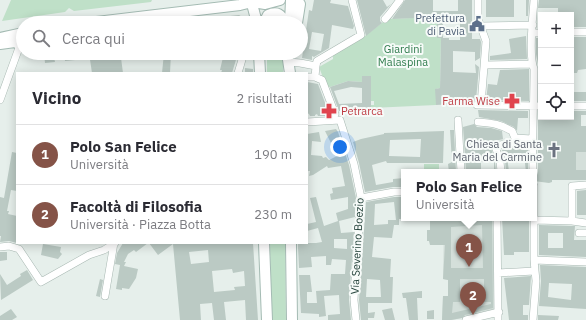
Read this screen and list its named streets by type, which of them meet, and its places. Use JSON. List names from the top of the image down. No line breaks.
{"streets":{"street":["Via Severino Boezio"]},"parks":["Giardini Malaspina"],"places":{"public building":["Prefettura di Pavia"],"pharmacy":["Farma Wise","Petrarca"],"church":["Chiesa di Santa Maria del Carmine"]},"page":{"map_buttons":["+","−"],"search":"Cerca qui","heading":["Vicino","2 risultati"],"list":[{"mark":"1","name":"Polo San Felice","note":"Università","value":"190 m"},{"mark":"2","name":"Facoltà di Filosofia","note":"Università · Piazza Botta","value":"230 m"}],"popup":["Polo San Felice","Università"],"pins":["1","2"]}}
